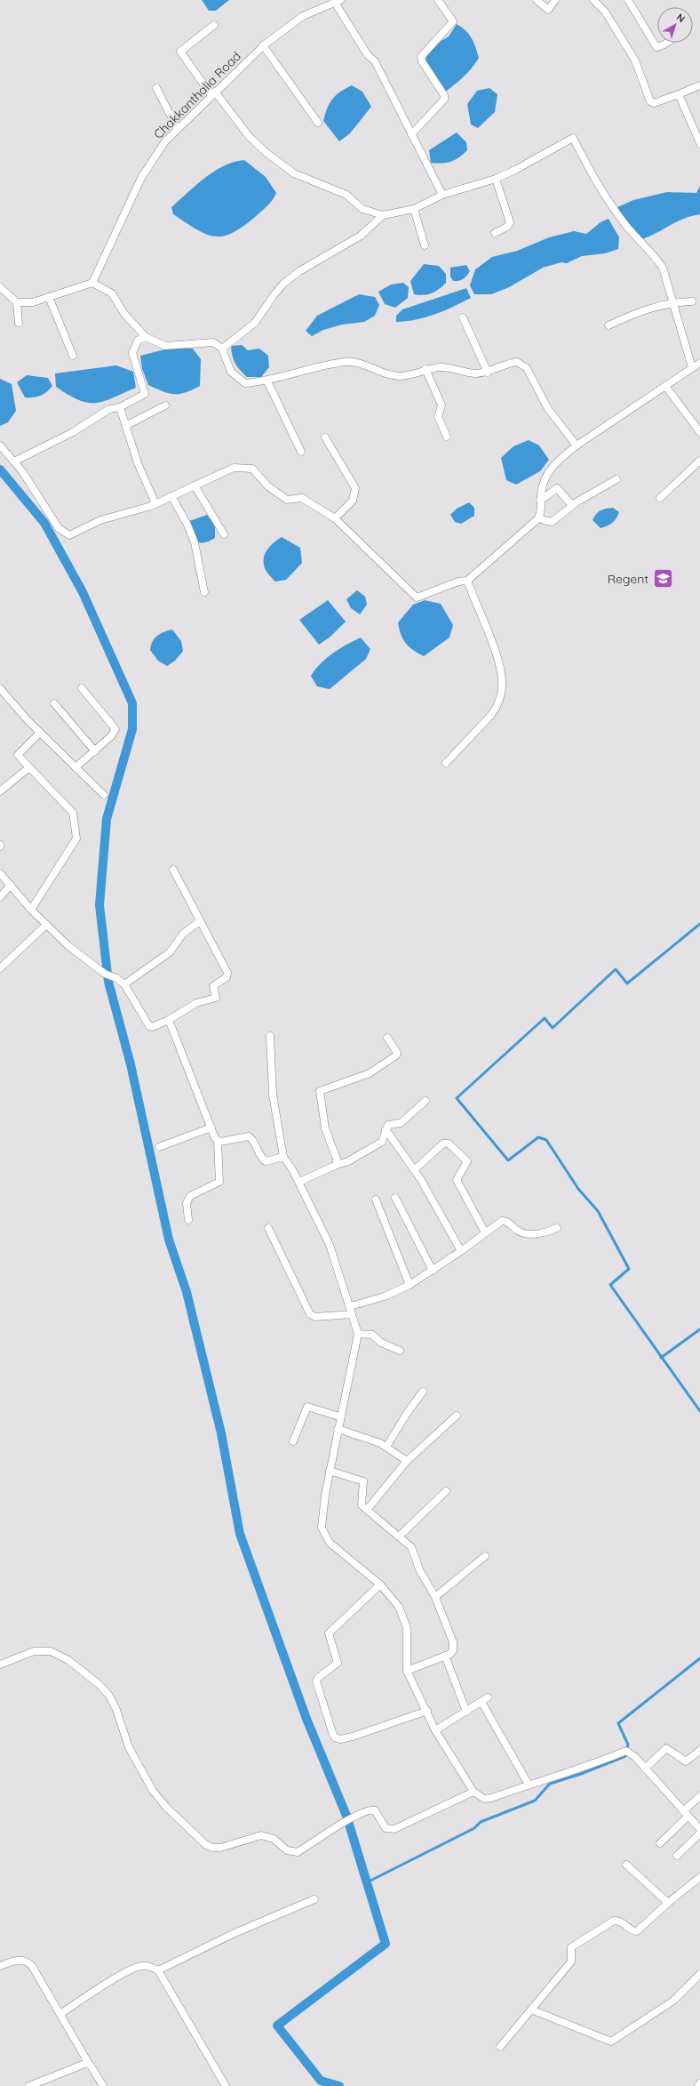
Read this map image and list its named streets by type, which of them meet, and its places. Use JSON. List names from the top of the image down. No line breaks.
{"streets":{"street":["Chakkanthalia Road"]},"places":{"school or university":["Regent"]},"north":"top right"}
